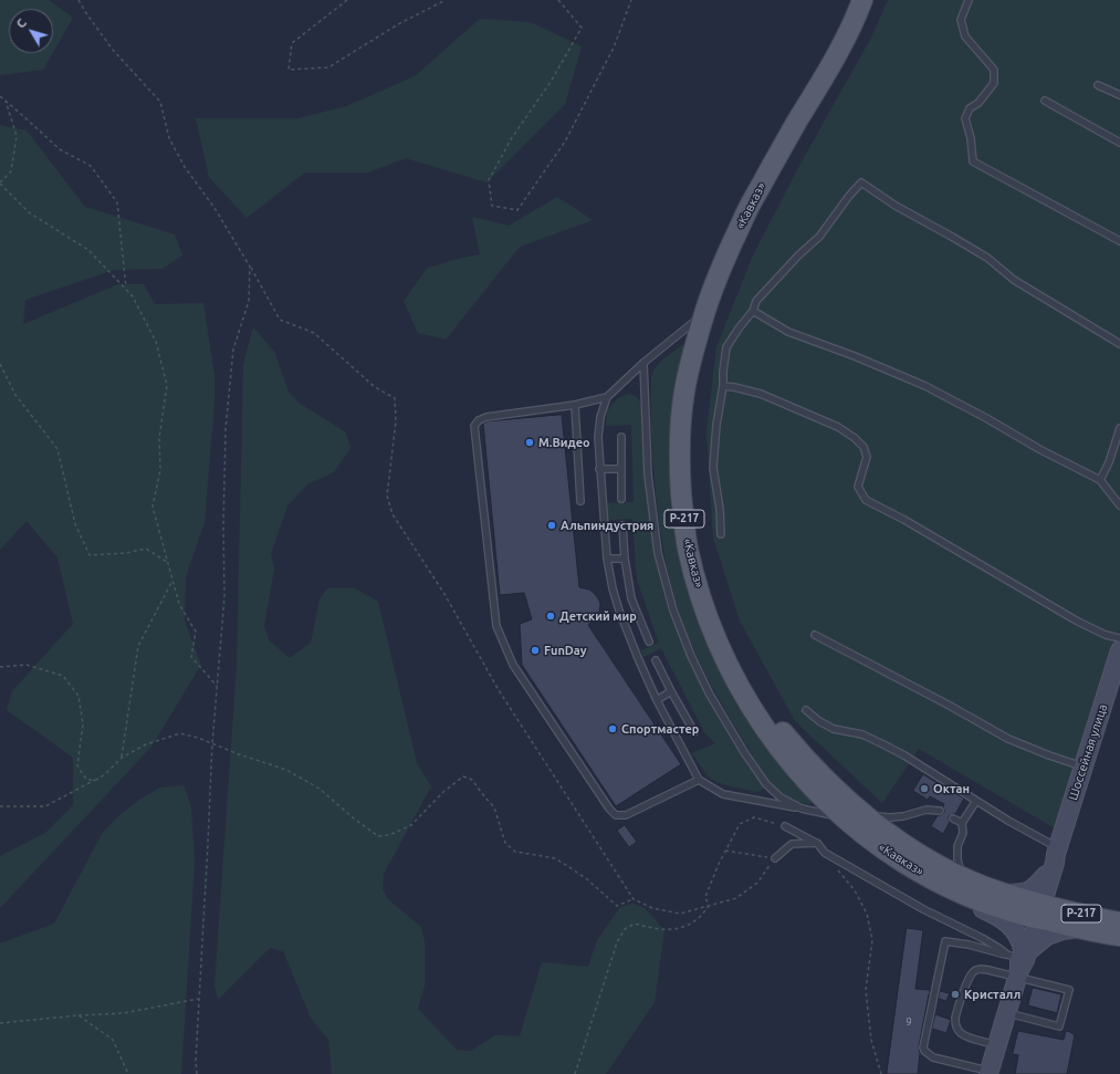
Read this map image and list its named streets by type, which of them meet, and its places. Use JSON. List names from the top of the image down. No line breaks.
{"streets":{"main road":["«Кавказ»","Р-217","Шоссейная улица"]},"crossings":[["«Кавказ»","Шоссейная улица"]],"places":["М.Видео","Альпиндустрия","Детский мир","FunDay","Спортмастер","Октан","Кристалл"],"house_numbers":["9"],"north":"top left"}
